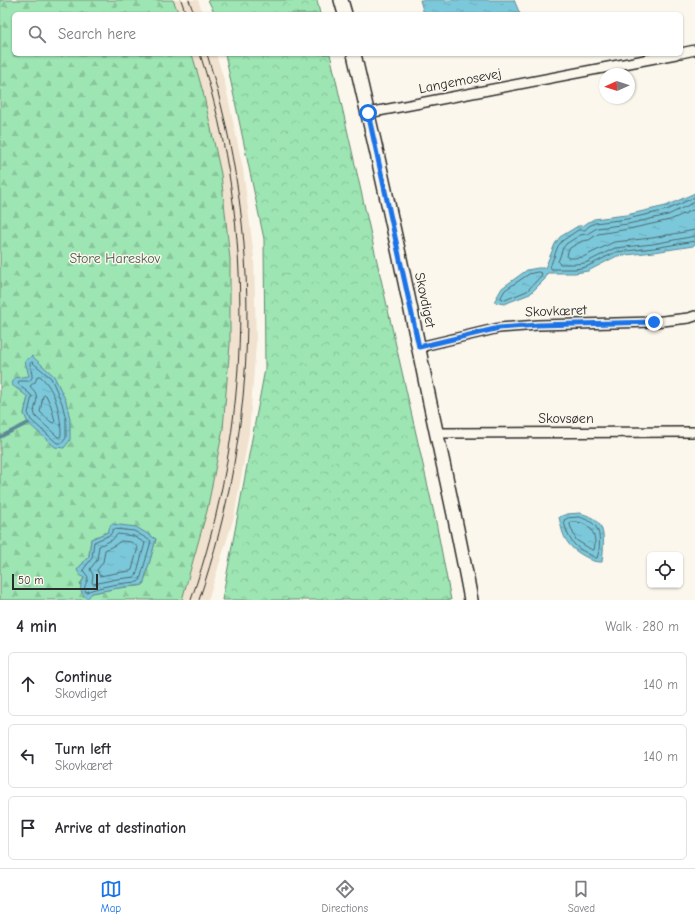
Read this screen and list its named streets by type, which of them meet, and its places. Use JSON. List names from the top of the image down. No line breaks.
{"streets":{"street":["Langemosevej","Skovdiget","Skovkæret","Skovsøen"]},"crossings":[["Langemosevej","Skovdiget"],["Skovdiget","Skovkæret"],["Skovdiget","Skovsøen"]],"parks":["Store Hareskov"],"scale_bar":"50 m","north":"left","page":{"search":"Search here","scale":"50 m","heading":["4 min","Walk · 280 m"],"list":[["Continue","Skovdiget","140 m"],["Turn left","Skovkæret","140 m"],"Arrive at destination"],"nav":["Map","Directions","Saved"]}}
